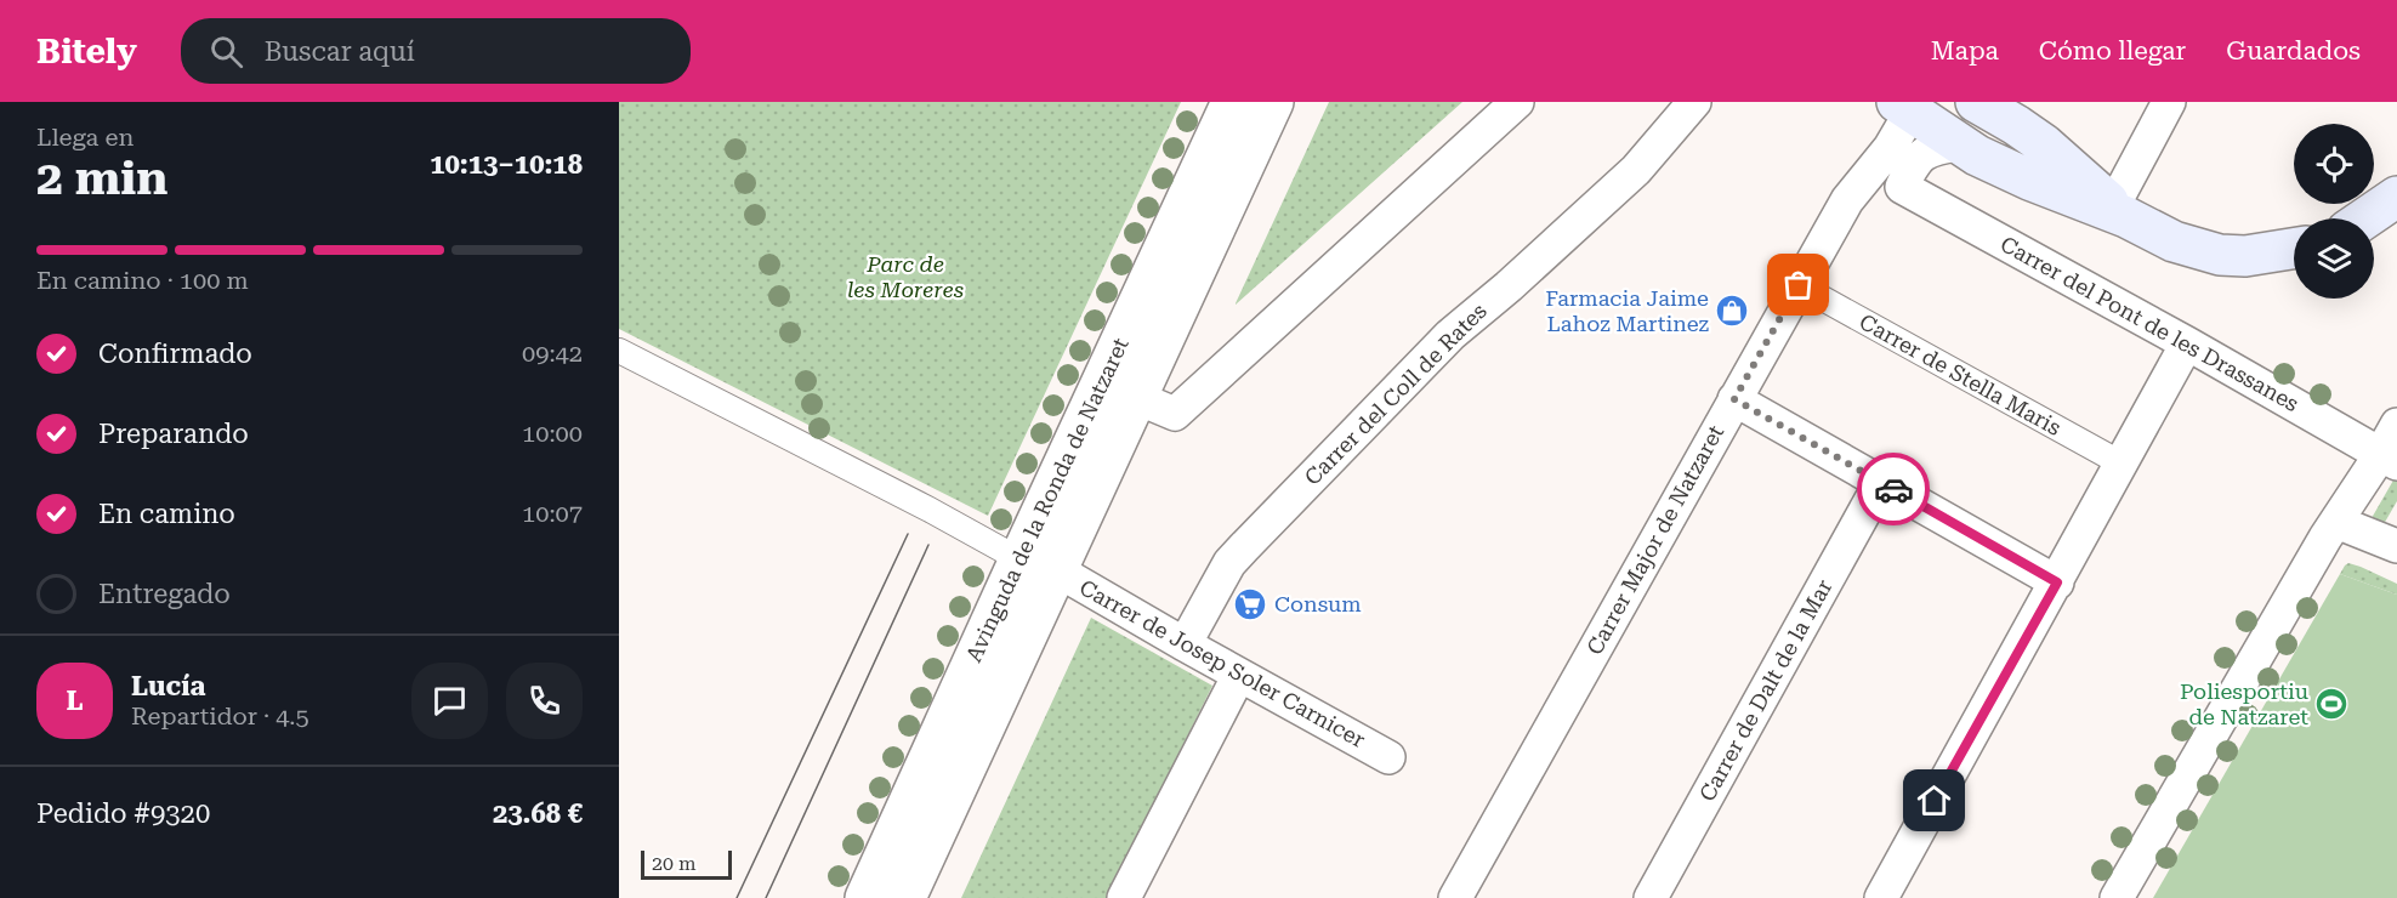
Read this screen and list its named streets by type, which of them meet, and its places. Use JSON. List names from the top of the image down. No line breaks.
{"streets":{"street":["Carrer del Pont de les Drassanes","Carrer de Stella Maris","Carrer del Coll de Rates","Avinguda de la Ronda de Natzaret","Carrer Major de Natzaret","Carrer de Josep Soler Carnicer","Carrer de Dalt de la Mar"]},"crossings":[["Carrer del Pont de les Drassanes","Carrer Major de Natzaret"],["Carrer de Stella Maris","Carrer Major de Natzaret"],["Carrer del Coll de Rates","Carrer de Josep Soler Carnicer"],["Avinguda de la Ronda de Natzaret","Carrer de Josep Soler Carnicer"]],"parks":["Parc de les Moreres"],"places":{"shop":["Farmacia Jaime Lahoz Martinez"],"supermarket":["Consum"],"sports":["Poliesportiu de Natzaret"]},"scale_bar":"20 m","page":{"header":"Bitely","search":"Buscar aquí","nav":["Mapa","Cómo llegar","Guardados"],"heading":["2 min","Llega en","10:13–10:18"],"panel":["Lucía","Repartidor · 4.5","Pedido #9320","23.68 €"],"bar":"En camino · 100 m","list":[["Confirmado","09:42"],["Preparando","10:00"],["En camino","10:07"],"Entregado"],"round":"L","scale":"20 m"}}
